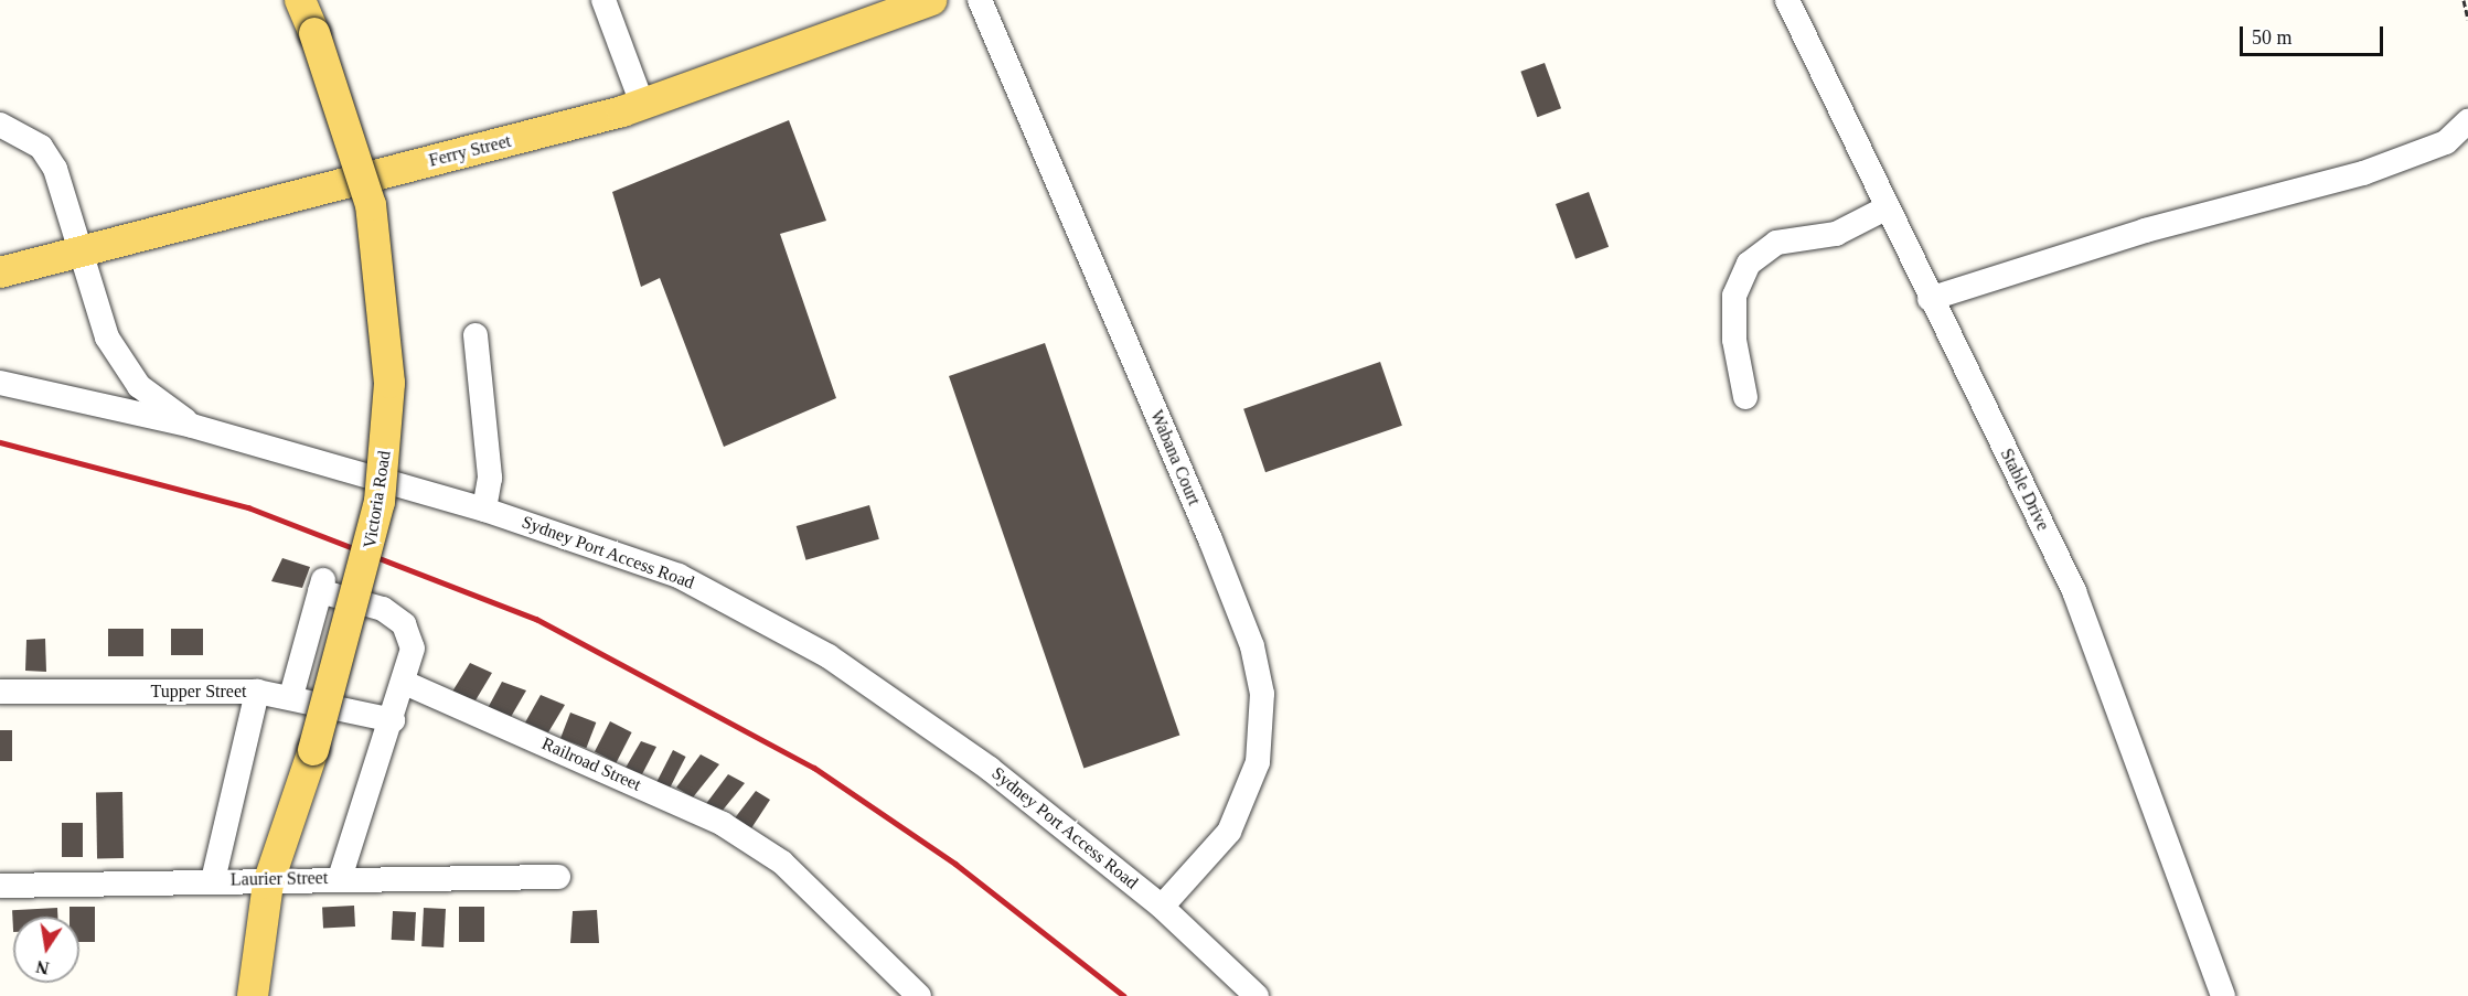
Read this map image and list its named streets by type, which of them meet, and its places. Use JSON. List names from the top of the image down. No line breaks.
{"streets":{"main road":["Ferry Street","Victoria Road"],"street":["Wabana Court","Stable Drive","Sydney Port Access Road","Tupper Street","Railroad Street","Laurier Street"]},"crossings":[["Wabana Court","Sydney Port Access Road"],["Victoria Road","Laurier Street"]],"scale_bar":"50 m","north":"bottom"}
